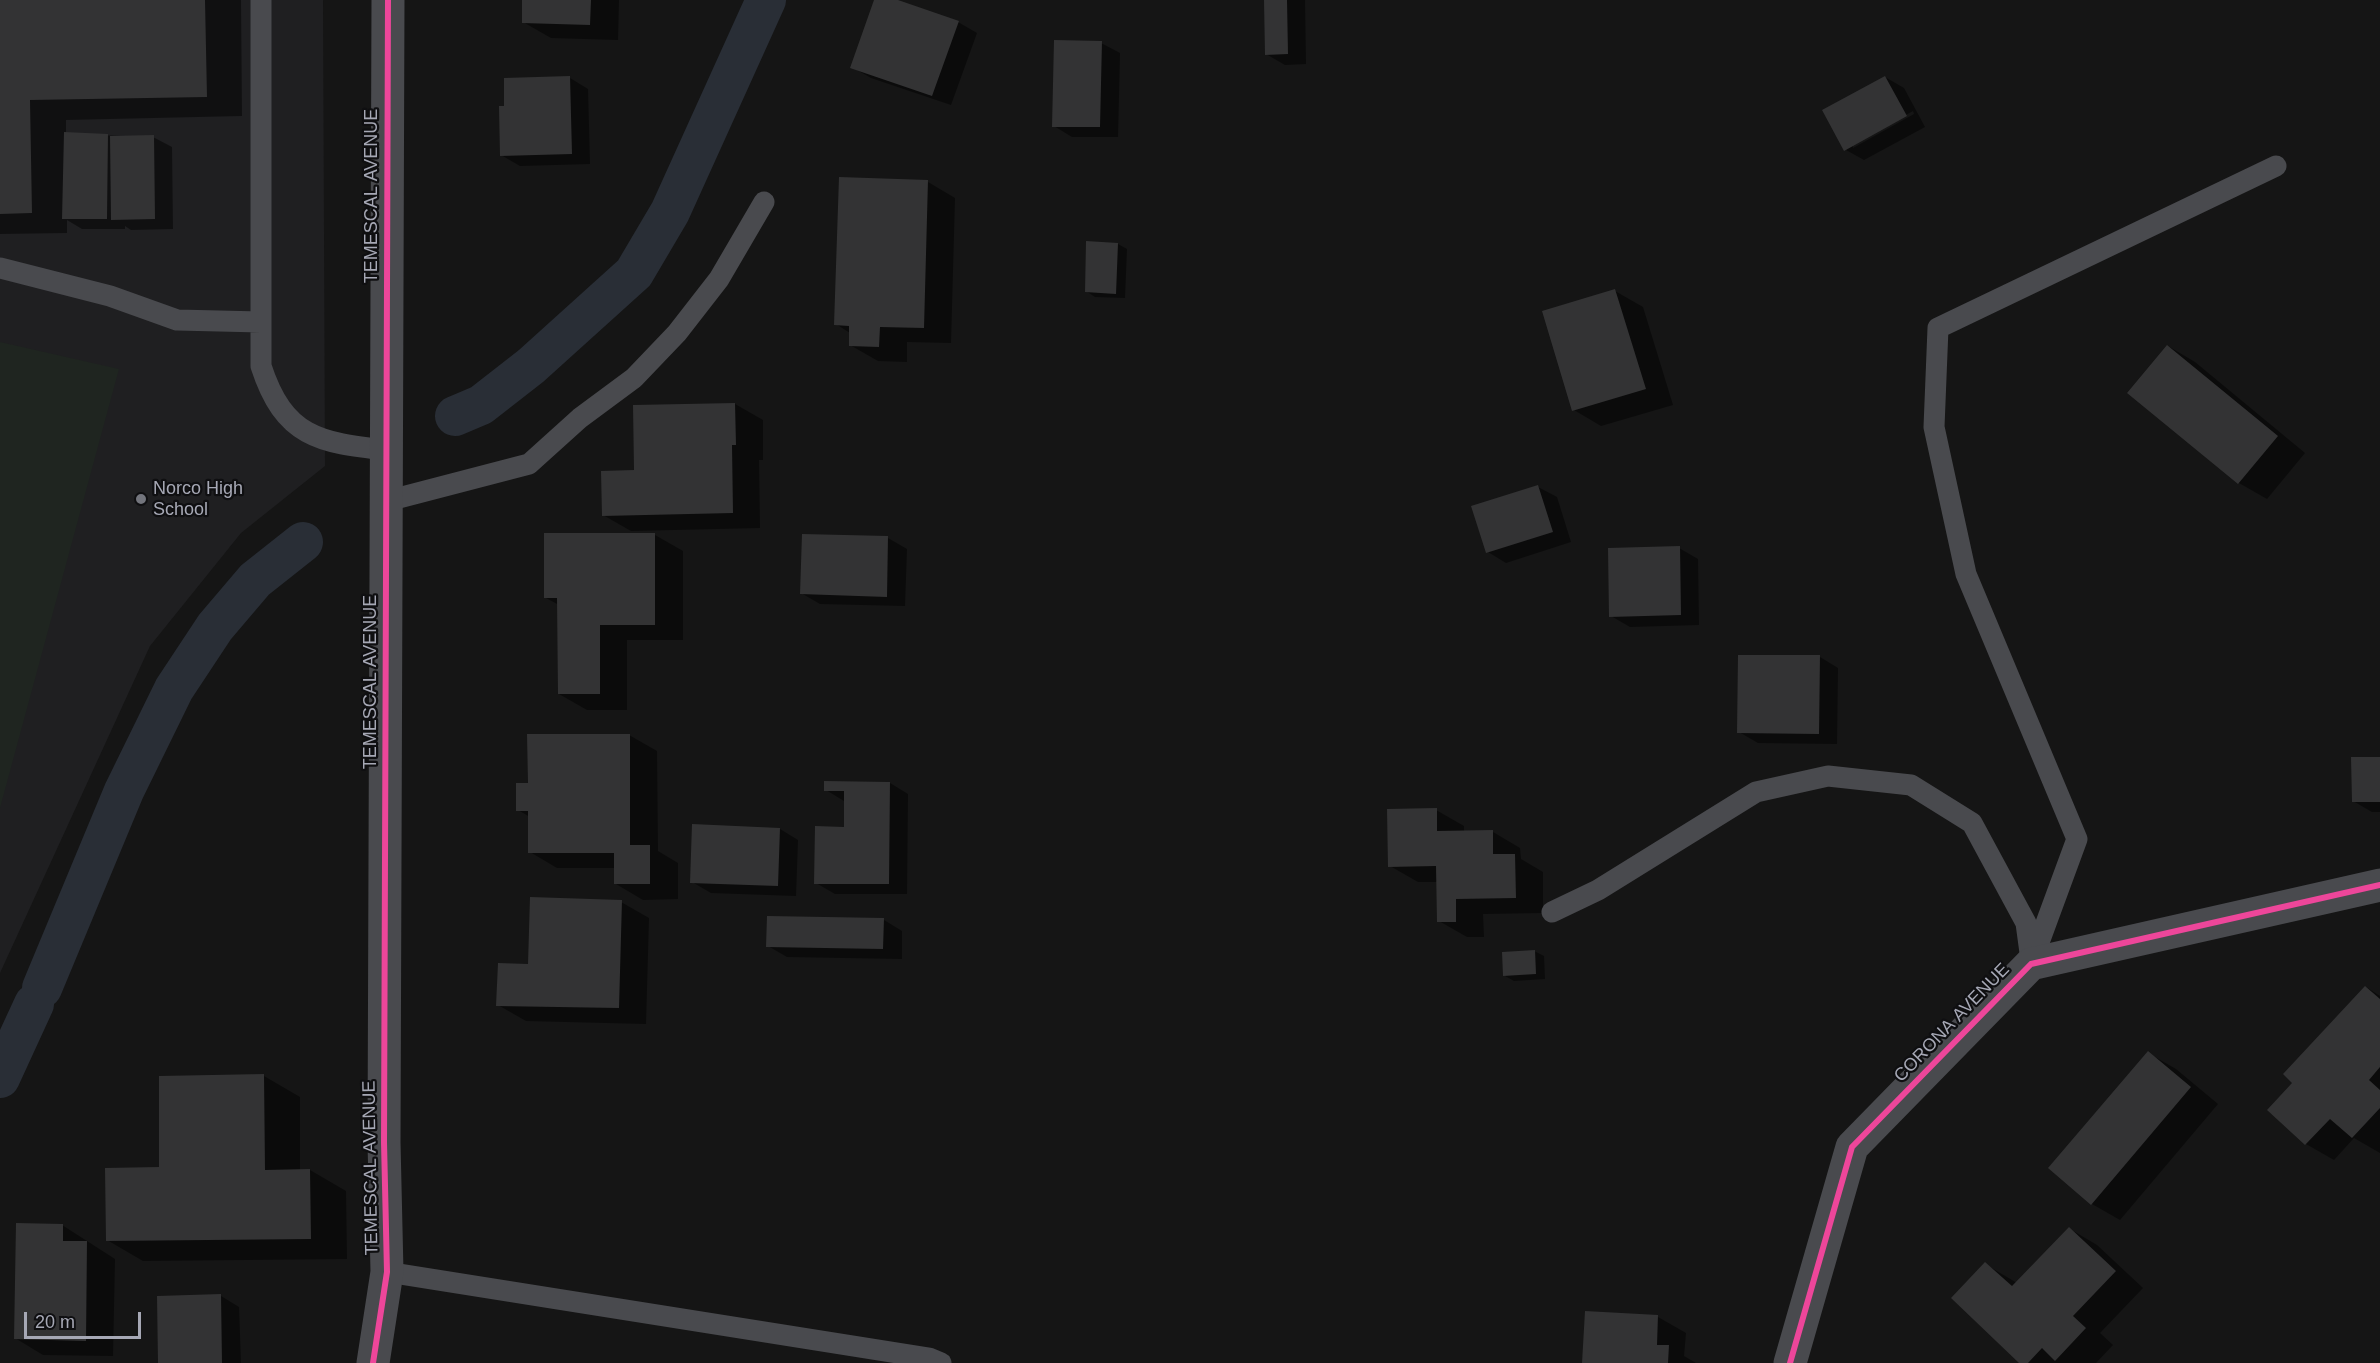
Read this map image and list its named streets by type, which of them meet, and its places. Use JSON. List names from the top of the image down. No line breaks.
{"streets":{"street":["TEMESCAL AVENUE","CORONA AVENUE"]},"places":["Norco High School"],"scale_bar":"20 m"}
